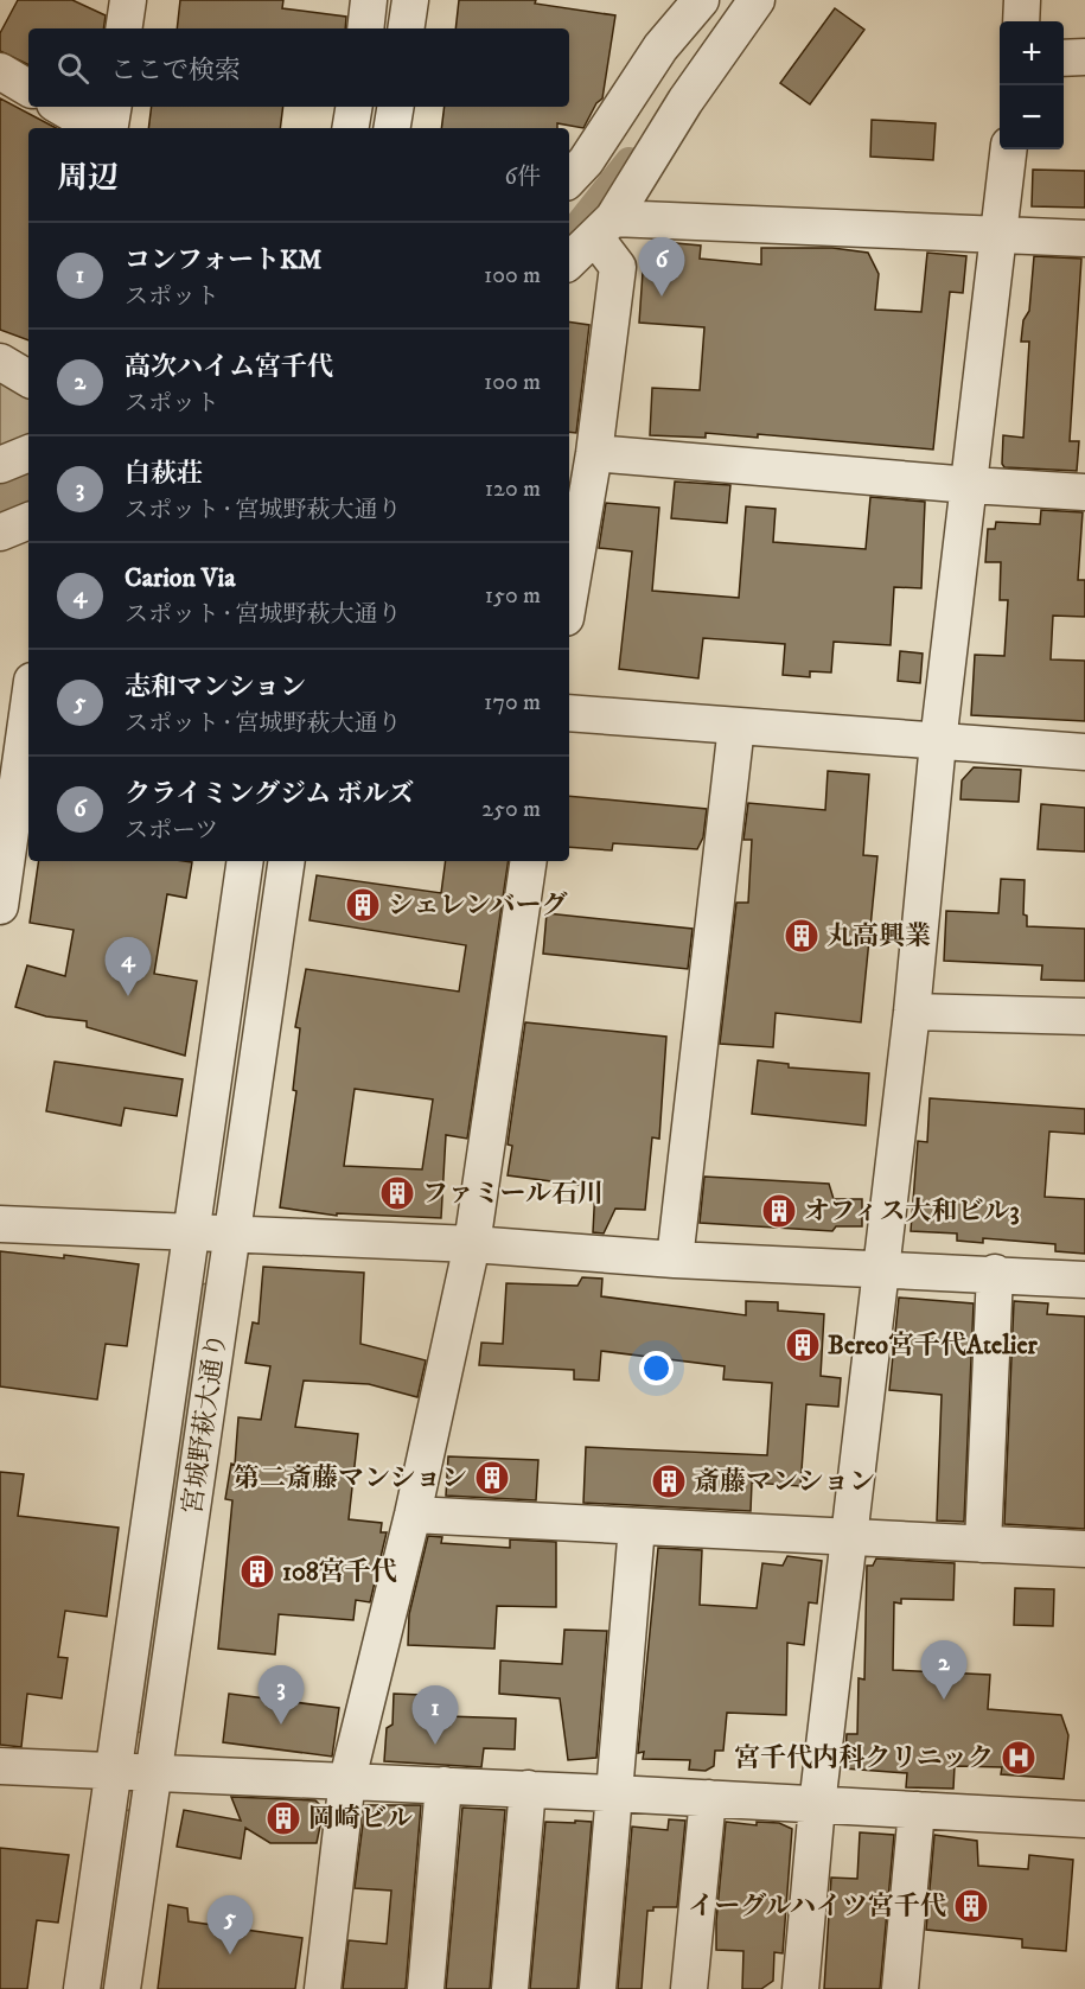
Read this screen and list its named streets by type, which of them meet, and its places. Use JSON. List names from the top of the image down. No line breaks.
{"streets":{"street":["宮城野萩大通り"]},"places":{"building":["シェレンバーグ","丸高興業","ファミール石川","オフィス大和ビル3","Bereo宮千代Atelier","第二斎藤マンション","斎藤マンション","108宮千代","岡崎ビル","イーグルハイツ宮千代"],"hospital":["宮千代内科クリニック"]},"page":{"map_buttons":["+","−"],"search":"ここで検索","heading":["周辺","6件"],"list":[{"mark":"1","name":"コンフォートKM","note":"スポット","value":"100 m"},{"mark":"2","name":"高次ハイム宮千代","note":"スポット","value":"100 m"},{"mark":"3","name":"白萩荘","note":"スポット · 宮城野萩大通り","value":"120 m"},{"mark":"4","name":"Carion Via","note":"スポット · 宮城野萩大通り","value":"150 m"},{"mark":"5","name":"志和マンション","note":"スポット · 宮城野萩大通り","value":"170 m"},{"mark":"6","name":"クライミングジム ボルズ","note":"スポーツ","value":"250 m"}],"pins":["6","4","2","3","1","5"]}}
